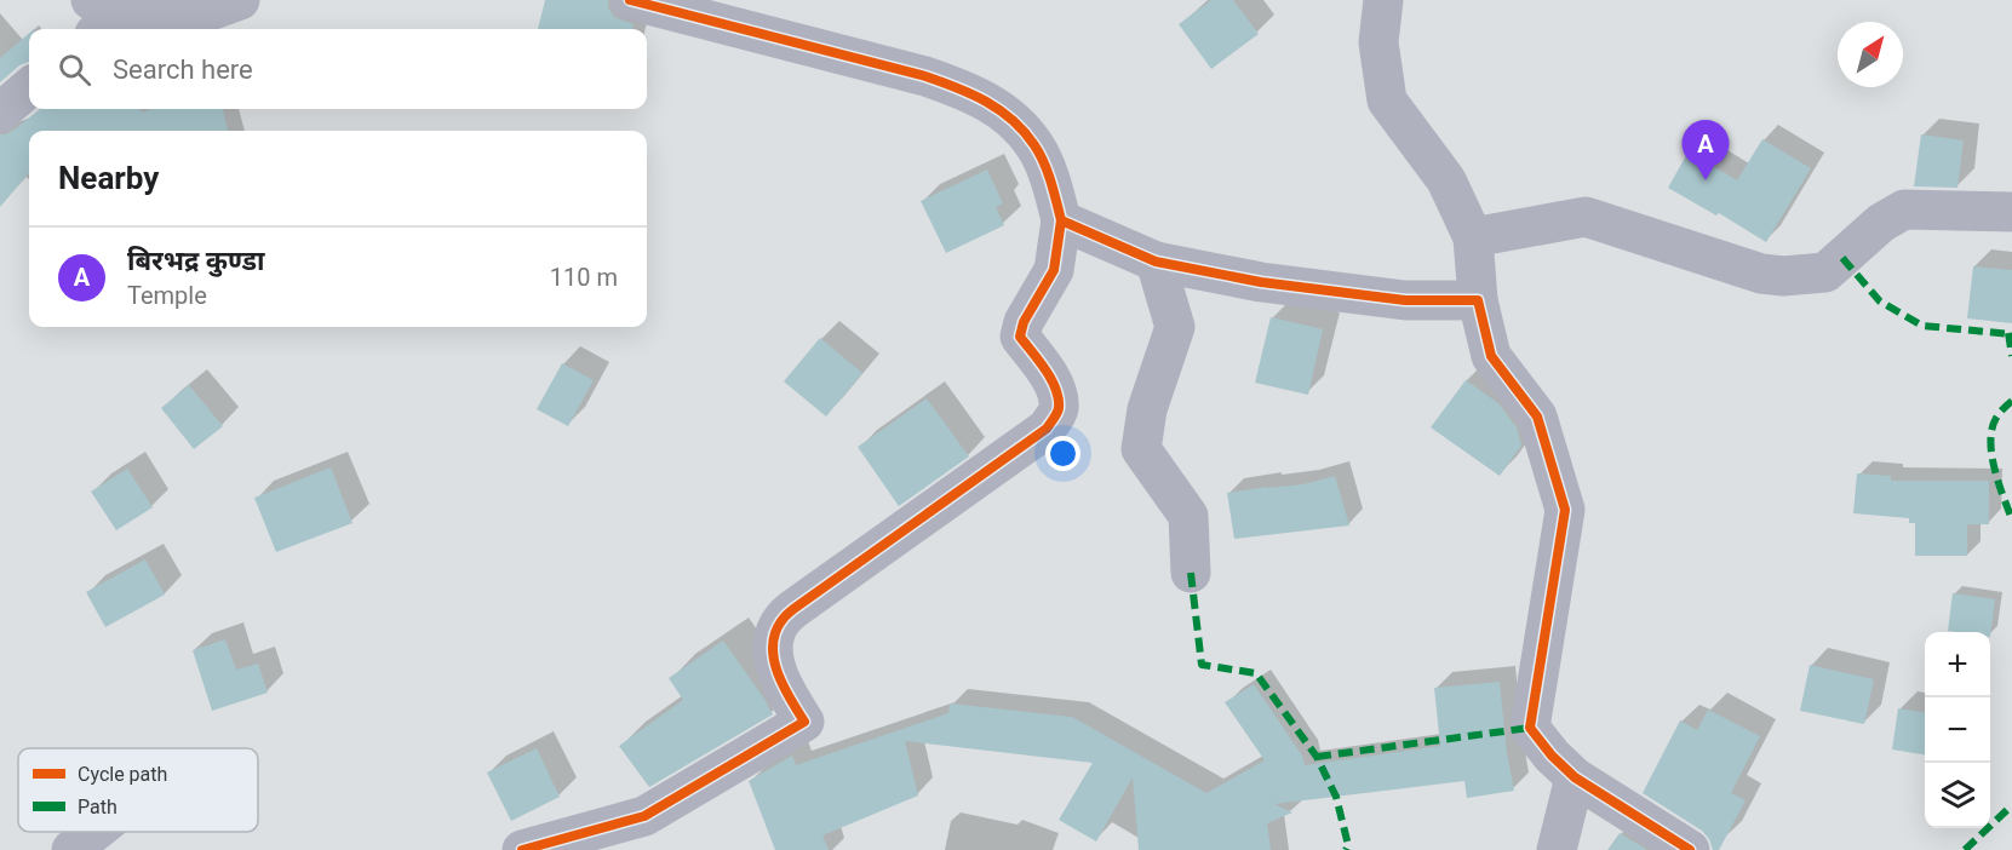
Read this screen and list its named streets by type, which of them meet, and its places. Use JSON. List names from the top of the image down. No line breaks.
{"legend":["Cycle path","Path"],"north":"top right","page":{"search":"Search here","pins":"A","heading":"Nearby","list":[{"mark":"A","name":"बिरभद्र कुण्डा","note":"Temple","value":"110 m"}],"map_buttons":["+","−"]}}
